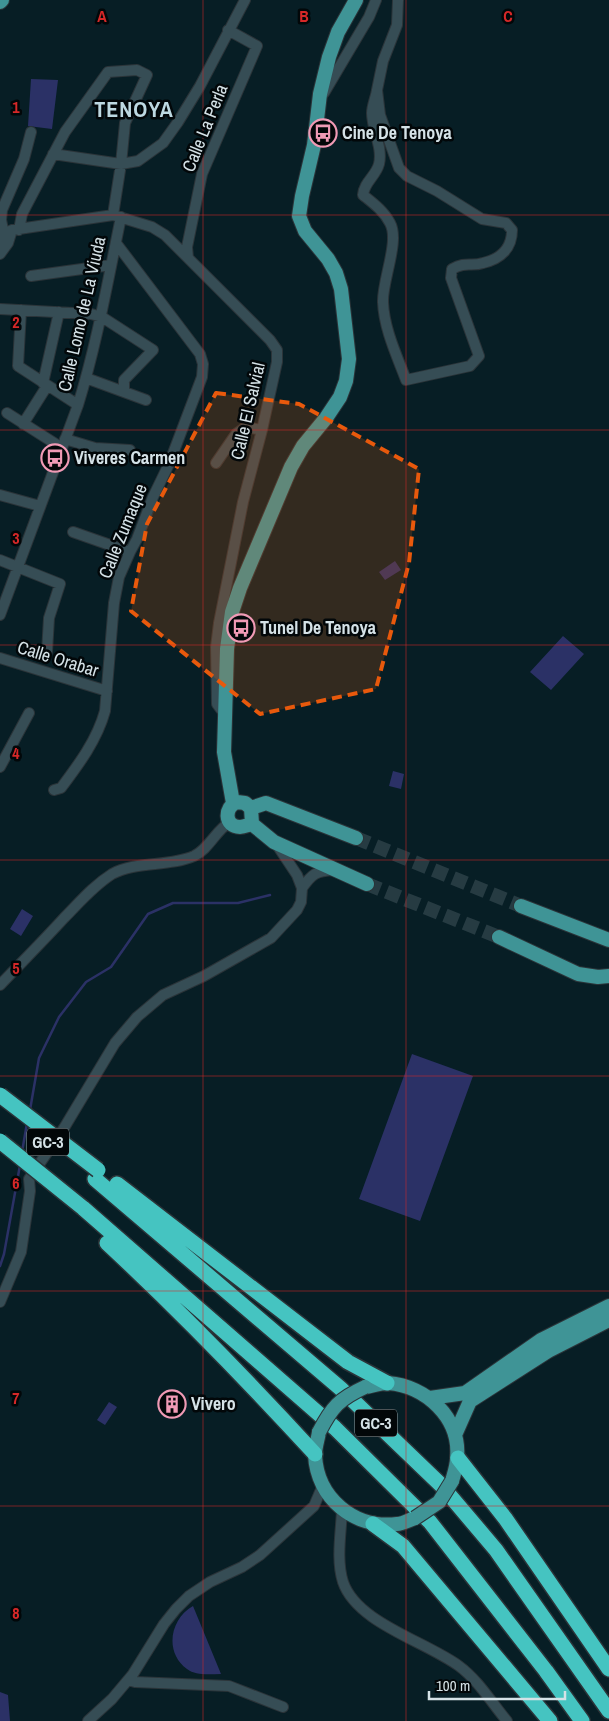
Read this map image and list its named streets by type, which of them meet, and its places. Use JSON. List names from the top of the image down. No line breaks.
{"streets":{"highway":["GC-3"],"street":["Calle La Perla","Calle Lomo de La Viuda","Calle El Salvial","Calle Zumaque","Calle Orabar"]},"crossings":[["Calle La Perla","Calle El Salvial"],["Calle Lomo de La Viuda","Calle El Salvial"],["Calle Lomo de La Viuda","Calle Zumaque"],["Calle Zumaque","Calle Orabar"]],"districts":["TENOYA"],"places":{"bus stop":["Cine De Tenoya","Viveres Carmen","Tunel De Tenoya"],"building":["Vivero"]},"scale_bar":"100 m","grid":{"columns":["A","B","C"],"rows":["1","2","3","4","5","6","7","8"]}}
